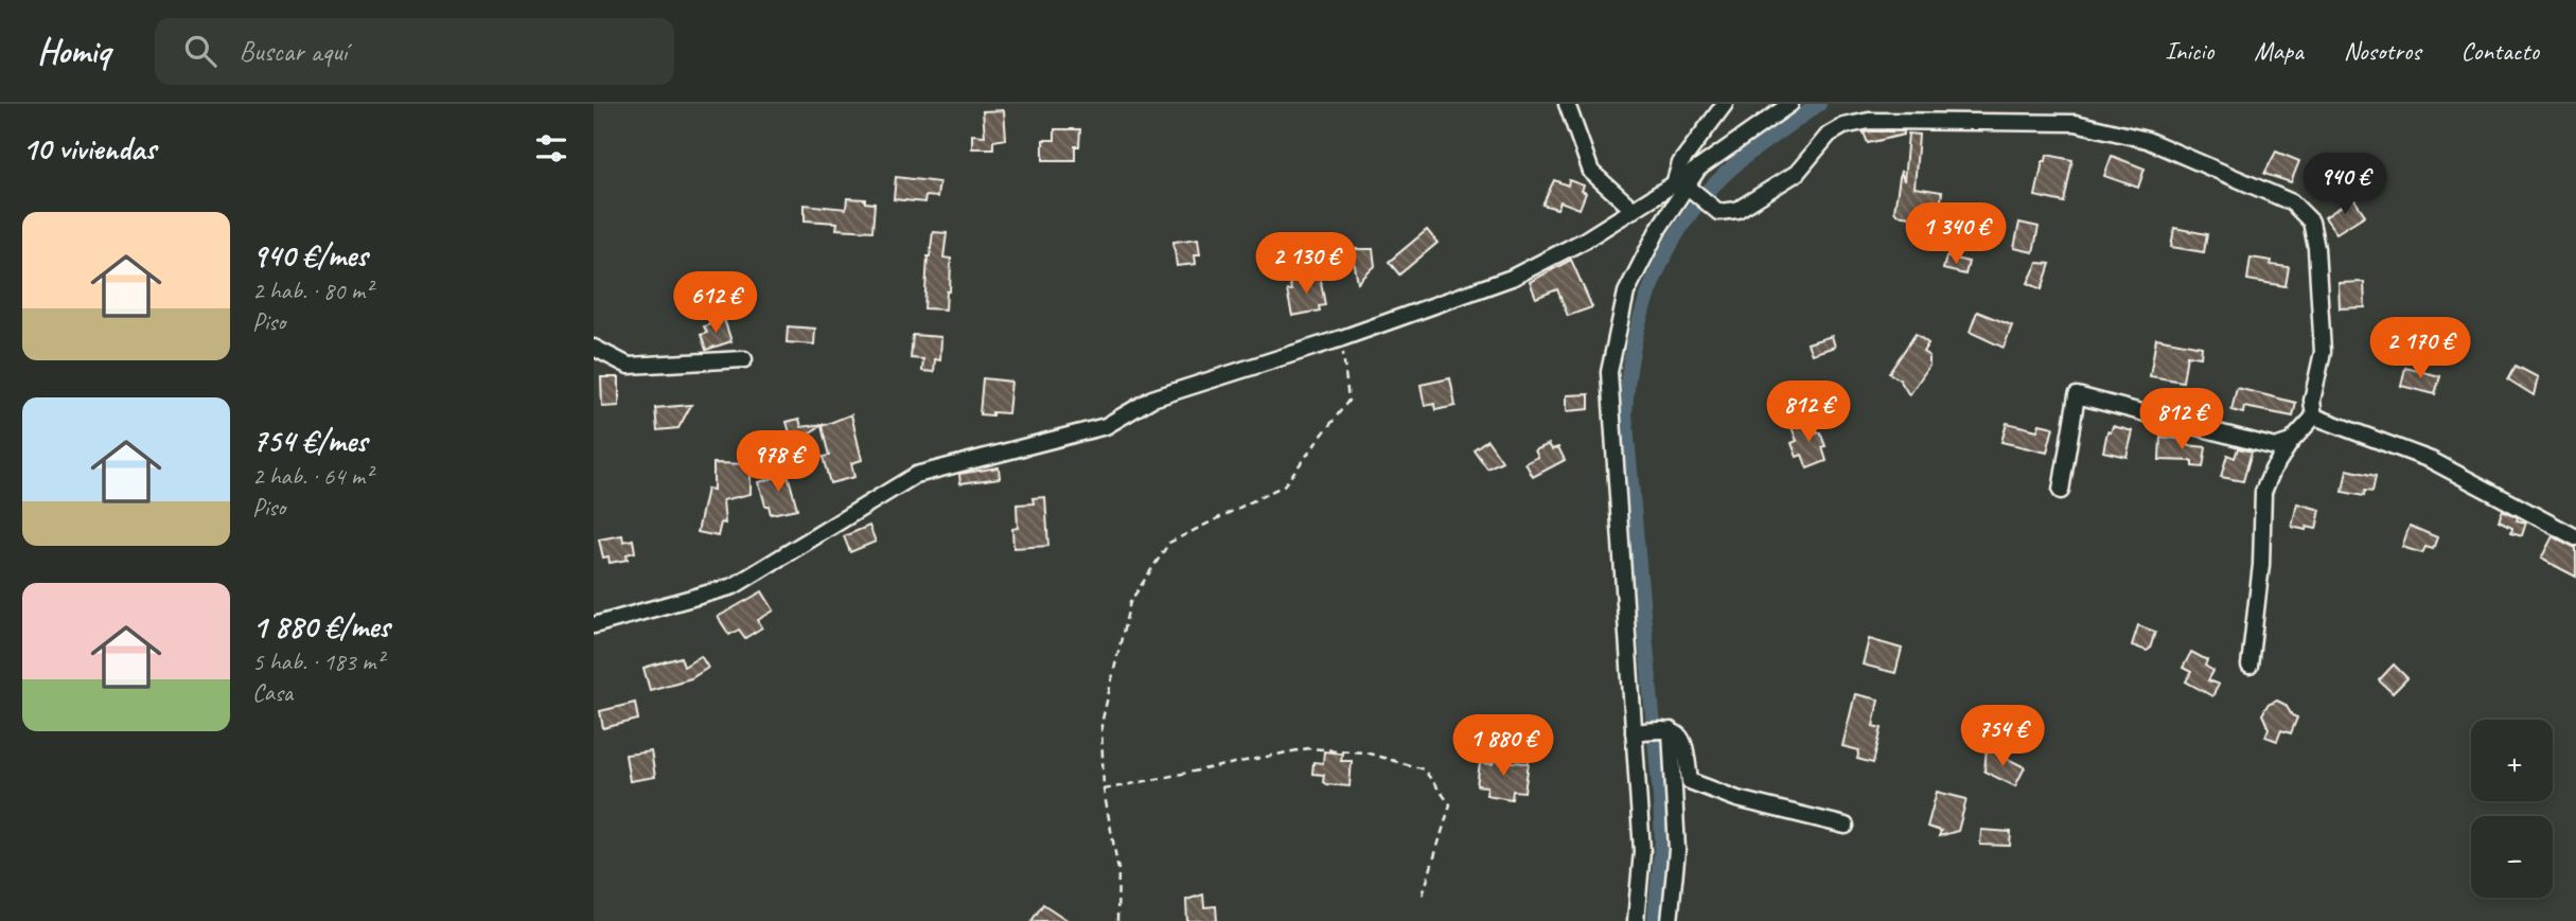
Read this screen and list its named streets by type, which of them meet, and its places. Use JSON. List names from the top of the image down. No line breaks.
{"page":{"header":"Homiq","search":"Buscar aquí","nav":["Inicio","Mapa","Nosotros","Contacto"],"heading":"10 viviendas","price":["940 €","1 340 €","2 130 €","612 €","2 170 €","812 €","812 €","978 €","754 €","1 880 €"],"list":[{"name":"940 €/mes","note":"2 hab. · 80 m² · Piso"},{"name":"754 €/mes","note":"2 hab. · 64 m² · Piso"},{"name":"1 880 €/mes","note":"5 hab. · 183 m² · Casa"}],"map_buttons":["+","−"]}}
